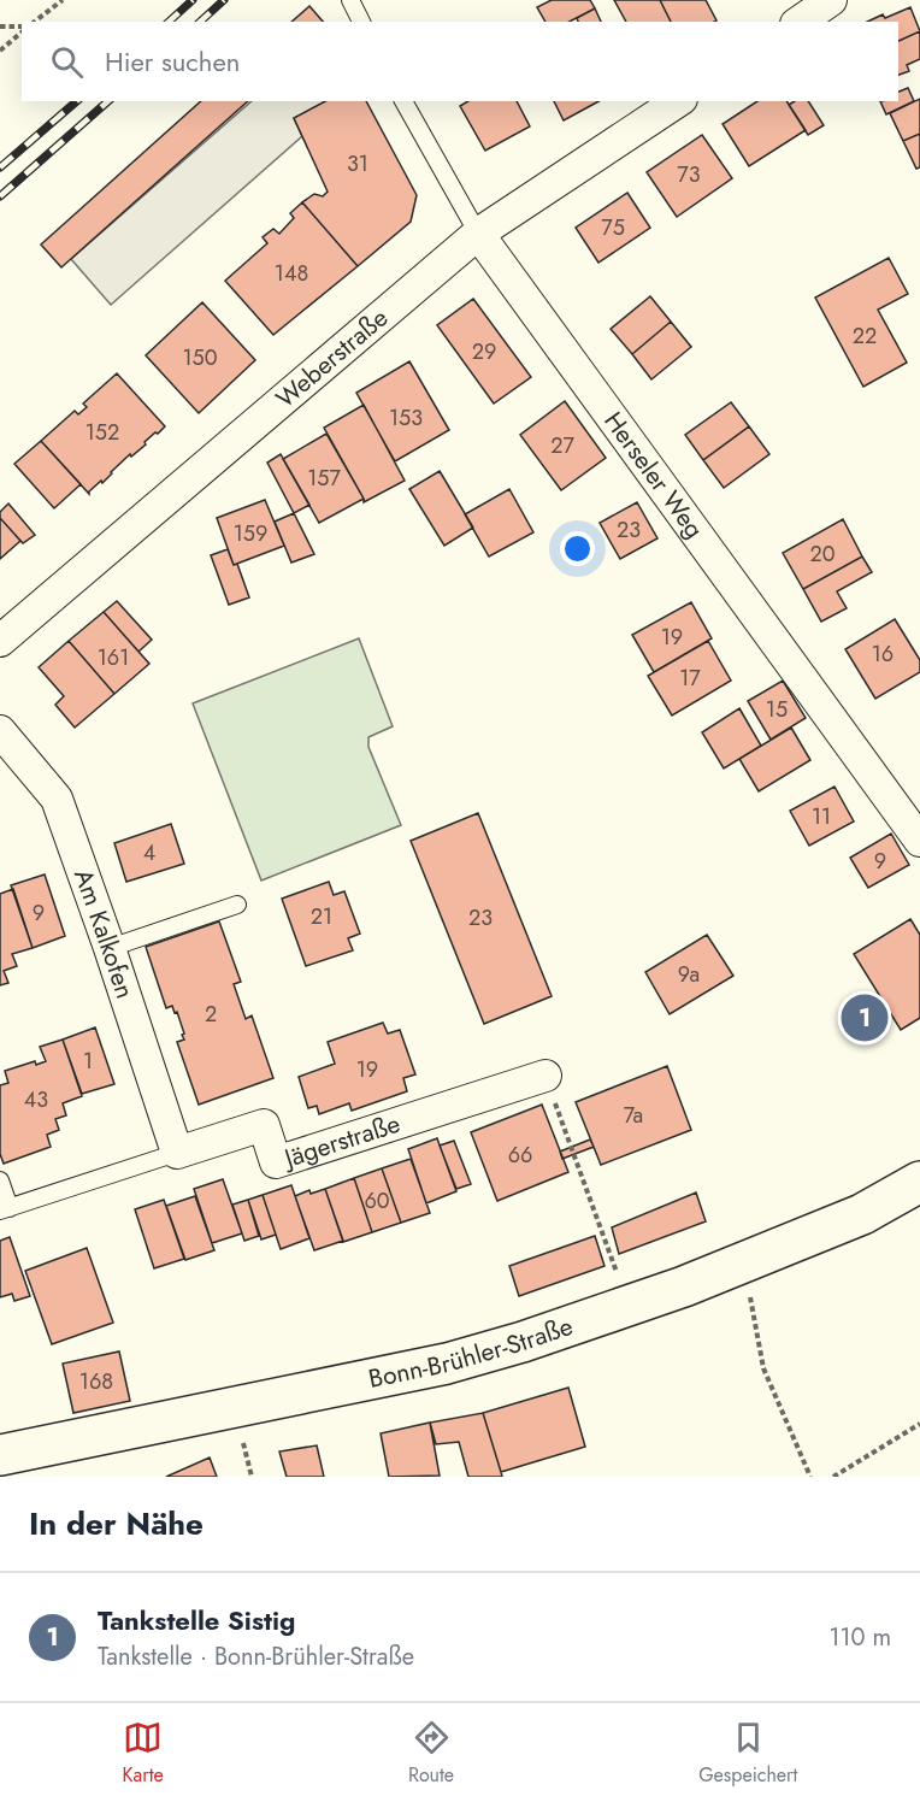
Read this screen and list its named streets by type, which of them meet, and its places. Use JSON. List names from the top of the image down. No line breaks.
{"streets":{"street":["Weberstraße","Herseler Weg","Am Kalkofen","Jägerstraße","Bonn-Brühler-Straße"]},"crossings":[["Weberstraße","Herseler Weg"],["Am Kalkofen","Jägerstraße"]],"house_numbers":["31","73","75","148","22","29","150","153","152","27","157","23","159","20","19","16","161","17","15","11","4","9","9","21","23","9a","2","1","19","43","7a","66","60","168"],"page":{"search":"Hier suchen","pins":"1","heading":"In der Nähe","list":[{"mark":"1","name":"Tankstelle Sistig","note":"Tankstelle · Bonn-Brühler-Straße","value":"110 m"}],"nav":["Karte","Route","Gespeichert"]}}
